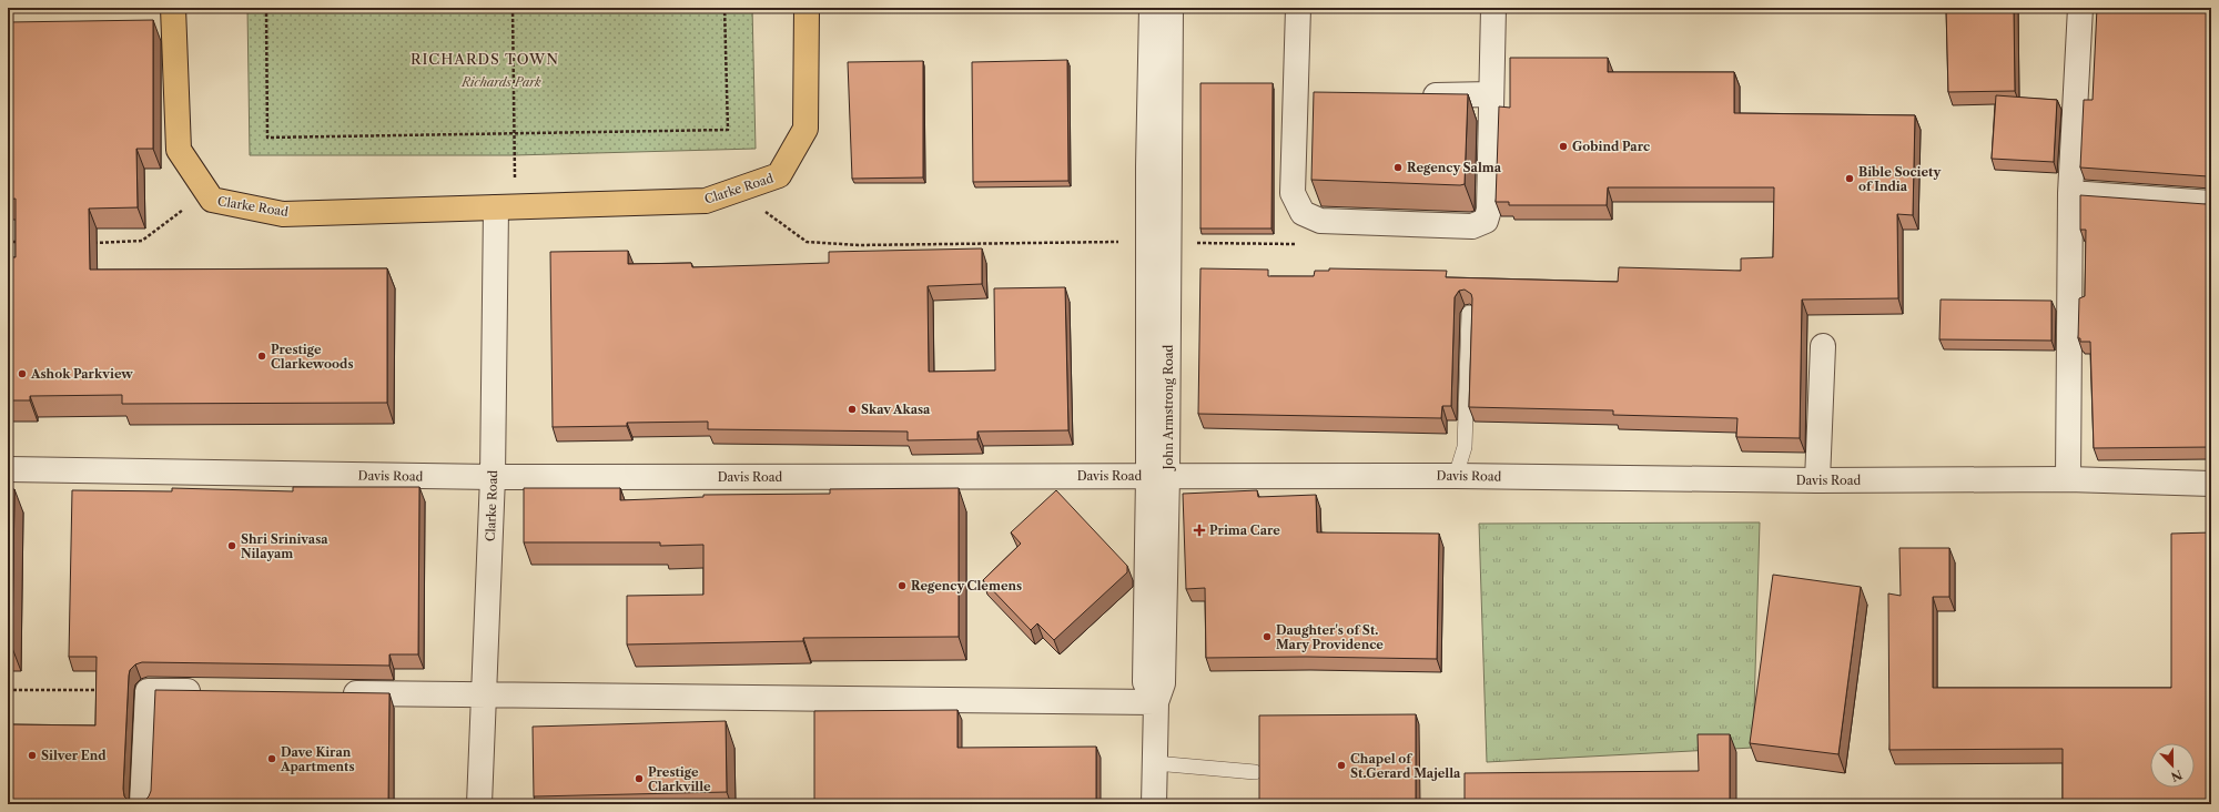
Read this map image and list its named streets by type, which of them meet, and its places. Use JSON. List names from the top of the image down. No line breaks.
{"streets":{"main road":["Clarke Road"],"street":["John Armstrong Road","Davis Road"]},"crossings":[["Clarke Road","Davis Road"],["John Armstrong Road","Davis Road"]],"districts":["RICHARDS TOWN"],"parks":["Richards Park"],"places":{"other":["Gobind Parc","Regency Salma","Bible Society of India","Prestige Clarkewoods","Ashok Parkview","Skav Akasa","Shri Srinivasa Nilayam","Regency Clemens","Daughter's of St. Mary Providence","Silver End","Dave Kiran Apartments","Chapel of St.Gerard Majella","Prestige Clarkville"],"health":["Prima Care"]},"north":"bottom"}
